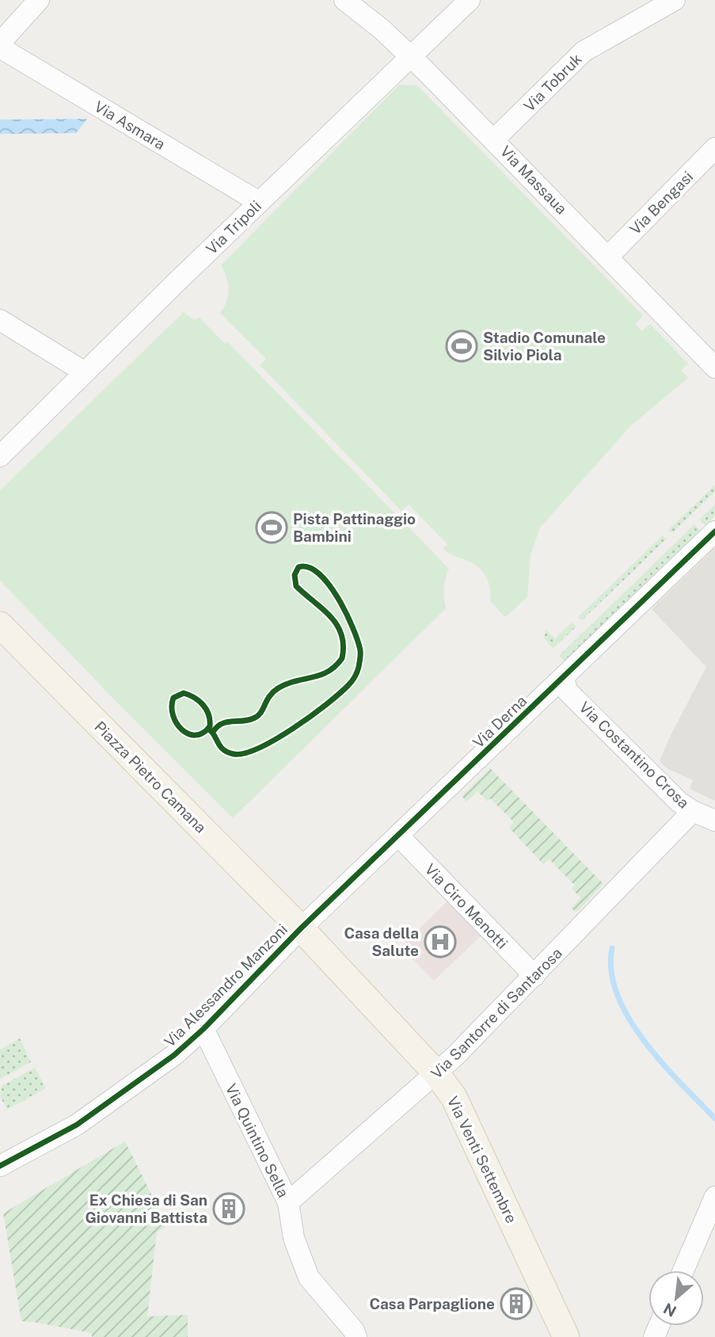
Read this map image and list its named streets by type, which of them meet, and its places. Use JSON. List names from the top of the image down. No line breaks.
{"streets":{"main road":["Piazza Pietro Camana","Via Venti Settembre"],"street":["Via Tobruk","Via Asmara","Via Massaua","Via Bengasi","Via Tripoli","Via Derna","Via Costantino Crosa","Via Ciro Menotti","Via Alessandro Manzoni","Via Santorre di Santarosa","Via Quintino Sella"]},"crossings":[["Via Tobruk","Via Massaua"],["Via Asmara","Via Tripoli"],["Via Massaua","Via Bengasi"],["Via Massaua","Via Tripoli"],["Via Derna","Via Costantino Crosa"],["Via Derna","Piazza Pietro Camana"],["Via Derna","Via Ciro Menotti"],["Via Derna","Via Alessandro Manzoni"],["Via Derna","Via Venti Settembre"],["Via Costantino Crosa","Via Santorre di Santarosa"],["Piazza Pietro Camana","Via Alessandro Manzoni"],["Piazza Pietro Camana","Via Venti Settembre"],["Via Ciro Menotti","Via Santorre di Santarosa"],["Via Alessandro Manzoni","Via Quintino Sella"],["Via Alessandro Manzoni","Via Venti Settembre"],["Via Santorre di Santarosa","Via Quintino Sella"],["Via Santorre di Santarosa","Via Venti Settembre"]],"places":{"sports":["Stadio Comunale Silvio Piola","Pista Pattinaggio Bambini"],"hospital":["Casa della Salute"],"building":["Ex Chiesa di San Giovanni Battista","Casa Parpaglione"]},"north":"bottom left"}
